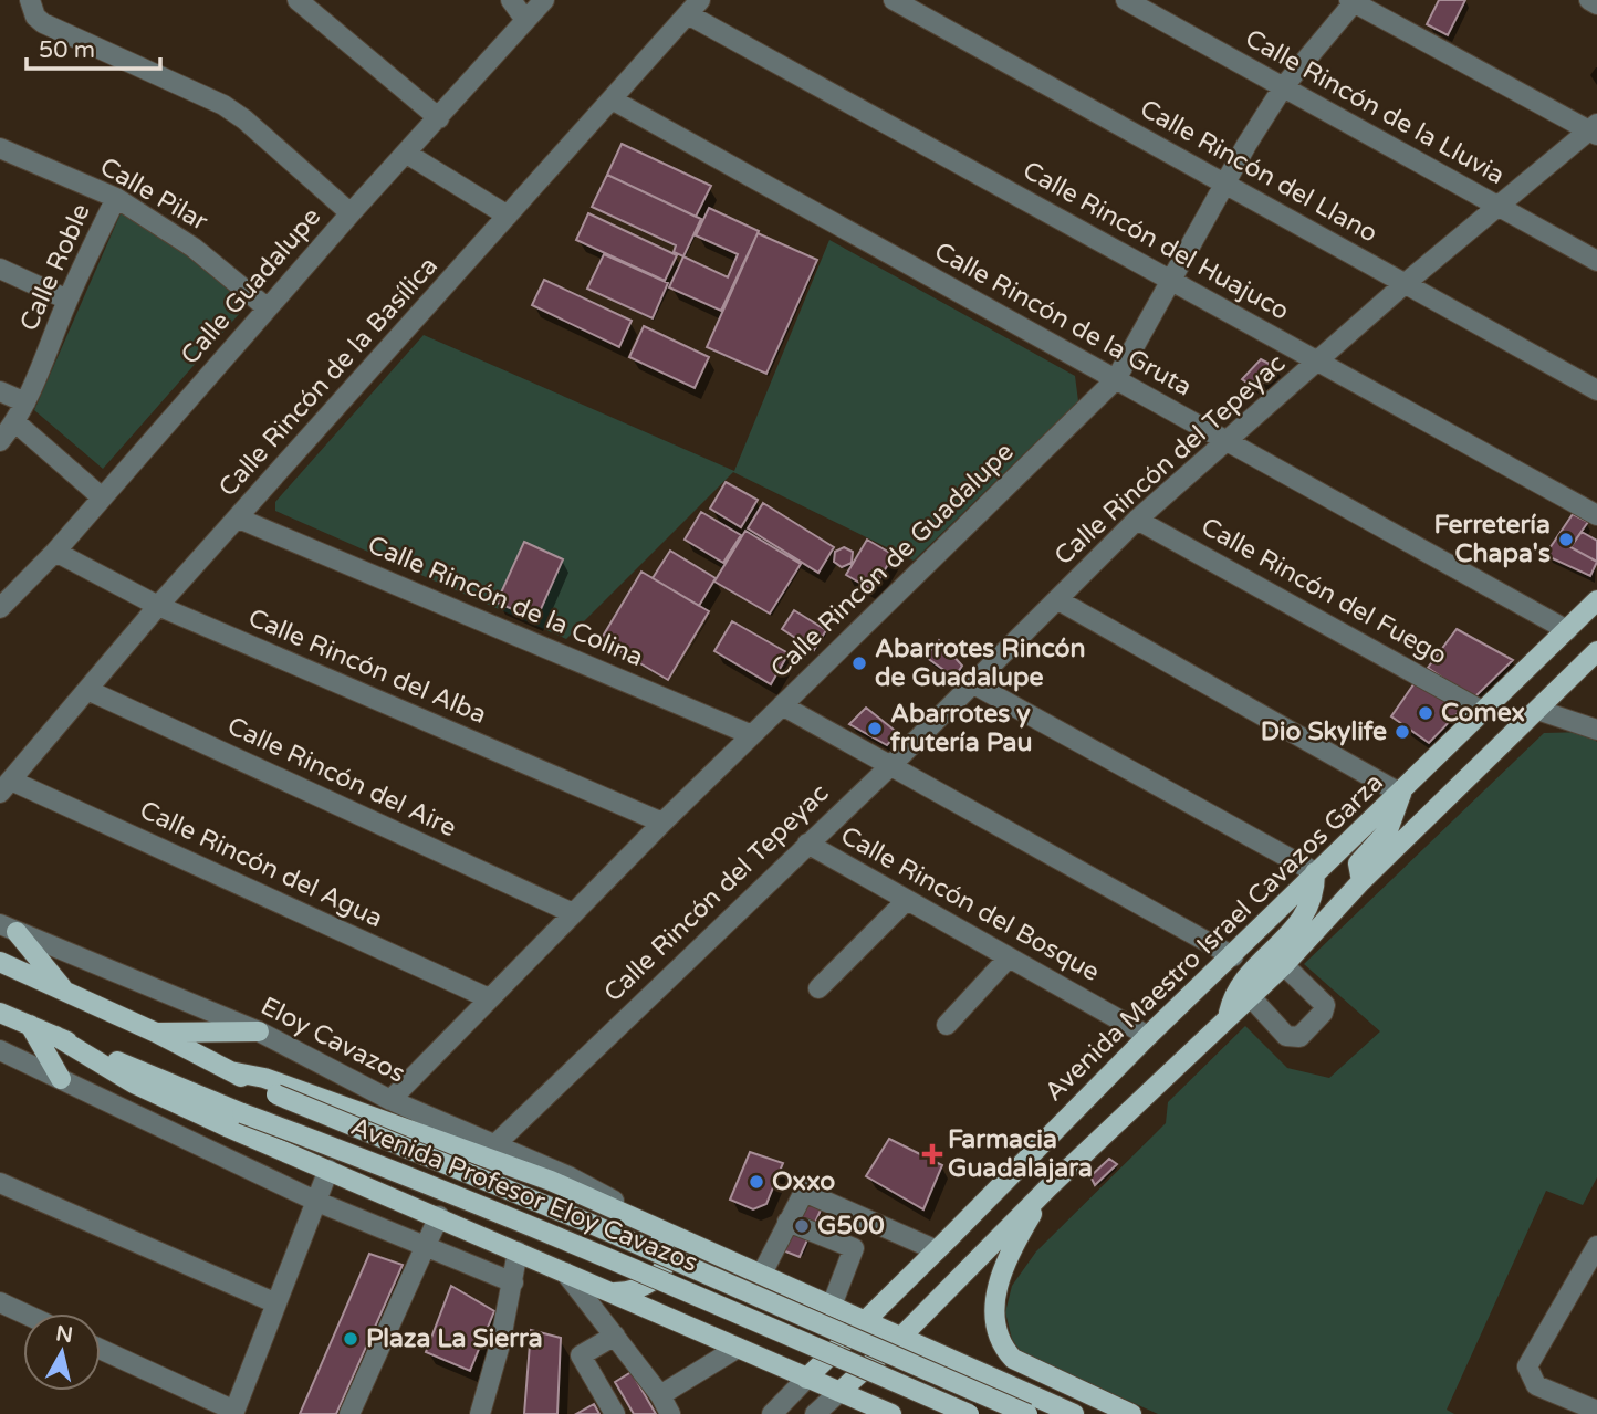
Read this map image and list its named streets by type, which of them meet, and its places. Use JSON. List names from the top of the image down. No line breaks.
{"streets":{"main road":["Avenida Maestro Israel Cavazos Garza","Avenida Profesor Eloy Cavazos"],"street":["Calle Rincón de la Lluvia","Calle Rincón del Llano","Calle Pilar","Calle Rincón del Huajuco","Calle Roble","Calle Guadalupe","Calle Rincón de la Gruta","Calle Rincón de la Basílica","Calle Rincón del Tepeyac","Calle Rincón de Guadalupe","Calle Rincón del Fuego","Calle Rincón de la Colina","Calle Rincón del Alba","Calle Rincón del Aire","Calle Rincón del Agua","Calle Rincón del Bosque","Eloy Cavazos"]},"crossings":[["Calle Rincón de la Lluvia","Calle Rincón del Tepeyac"],["Calle Rincón de la Lluvia","Calle Rincón de Guadalupe"],["Calle Rincón del Llano","Calle Rincón del Tepeyac"],["Calle Rincón del Llano","Calle Rincón de Guadalupe"],["Calle Pilar","Calle Roble"],["Calle Pilar","Calle Guadalupe"],["Calle Rincón del Huajuco","Calle Rincón de la Basílica"],["Calle Rincón del Huajuco","Calle Rincón del Tepeyac"],["Calle Rincón del Huajuco","Calle Rincón de Guadalupe"],["Calle Guadalupe","Calle Rincón del Alba"],["Calle Rincón de la Gruta","Calle Rincón de la Basílica"],["Calle Rincón de la Gruta","Calle Rincón del Tepeyac"],["Calle Rincón de la Gruta","Calle Rincón de Guadalupe"],["Calle Rincón de la Gruta","Avenida Maestro Israel Cavazos Garza"],["Calle Rincón de la Basílica","Calle Rincón de la Colina"],["Calle Rincón de la Basílica","Calle Rincón del Alba"],["Calle Rincón de la Basílica","Calle Rincón del Aire"],["Calle Rincón de la Basílica","Calle Rincón del Agua"],["Calle Rincón del Tepeyac","Calle Rincón del Fuego"],["Calle Rincón del Tepeyac","Calle Rincón del Bosque"],["Calle Rincón del Tepeyac","Eloy Cavazos"],["Calle Rincón de Guadalupe","Calle Rincón de la Colina"],["Calle Rincón de Guadalupe","Calle Rincón del Alba"],["Calle Rincón de Guadalupe","Calle Rincón del Aire"],["Calle Rincón de Guadalupe","Calle Rincón del Agua"],["Calle Rincón de Guadalupe","Eloy Cavazos"],["Calle Rincón del Fuego","Avenida Maestro Israel Cavazos Garza"],["Calle Rincón del Bosque","Avenida Maestro Israel Cavazos Garza"],["Avenida Maestro Israel Cavazos Garza","Avenida Profesor Eloy Cavazos"],["Eloy Cavazos","Avenida Profesor Eloy Cavazos"]],"places":{"other":["Ferretería Chapa's","Abarrotes Rincón de Guadalupe","Comex","Abarrotes y frutería Pau","Dio Skylife","Oxxo","G500","Plaza La Sierra"],"health":["Farmacia Guadalajara"]},"scale_bar":"50 m","north":"top"}
